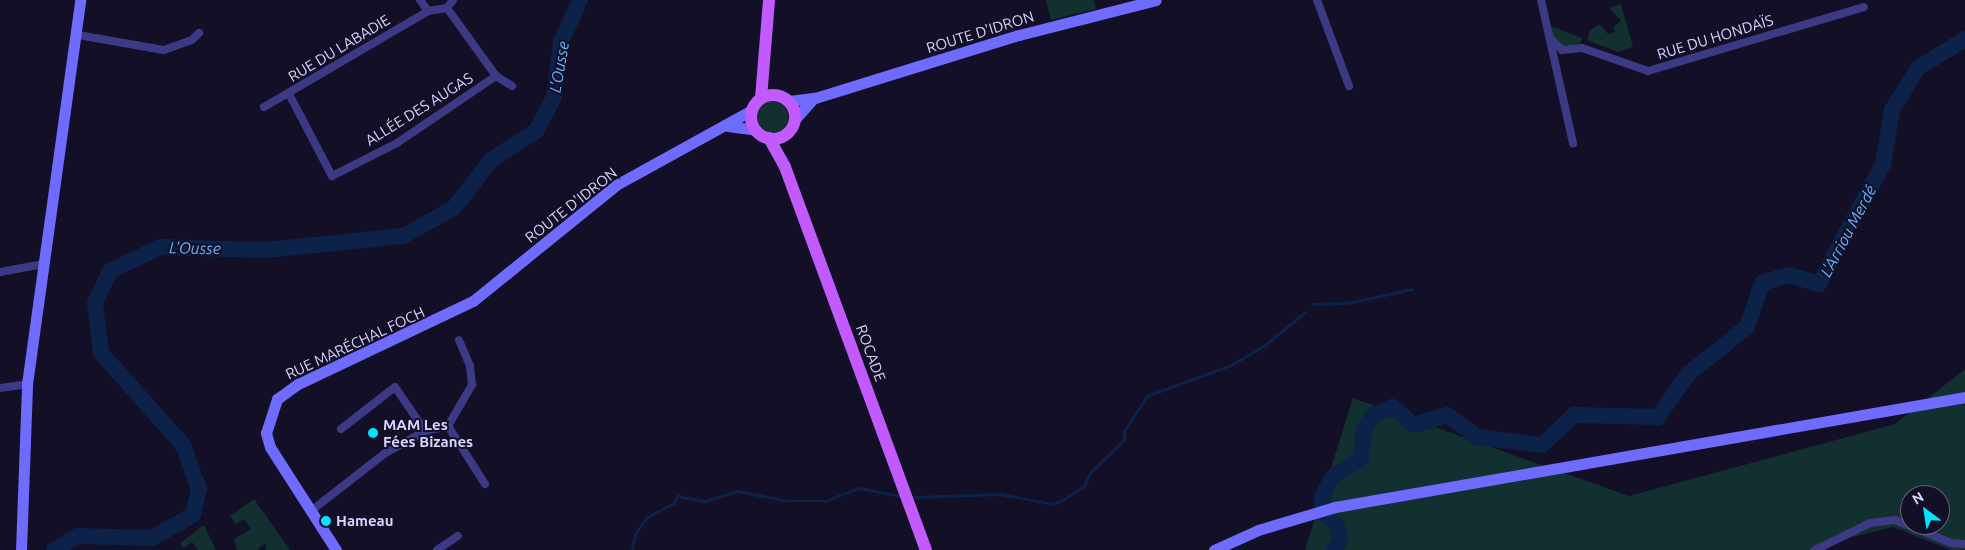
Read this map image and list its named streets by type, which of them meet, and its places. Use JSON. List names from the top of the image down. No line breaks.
{"streets":{"main road":["ROCADE"],"street":["ROUTE D'IDRON","RUE DU HONDAÏS","RUE DU LABADIE","ALLÉE DES AUGAS","RUE MARÉCHAL FOCH"]},"crossings":[["ROUTE D'IDRON","RUE MARÉCHAL FOCH"],["RUE DU LABADIE","ALLÉE DES AUGAS"]],"water":["L'Ousse","L'Arriou Merdé"],"places":["MAM Les Fées Bizanes","Hameau"],"north":"top left"}
